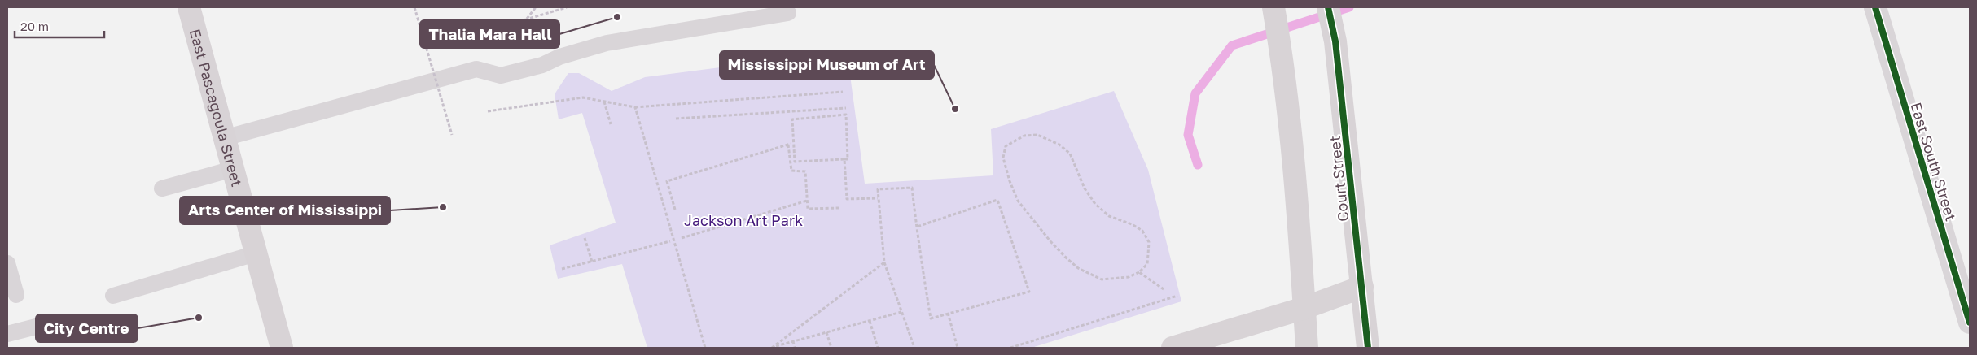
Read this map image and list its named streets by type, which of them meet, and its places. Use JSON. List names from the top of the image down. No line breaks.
{"streets":{"street":["East Pascagoula Street","East South Street","Court Street"]},"parks":["Jackson Art Park"],"places":["Thalia Mara Hall","Mississippi Museum of Art","Arts Center of Mississippi","City Centre"],"scale_bar":"20 m"}
